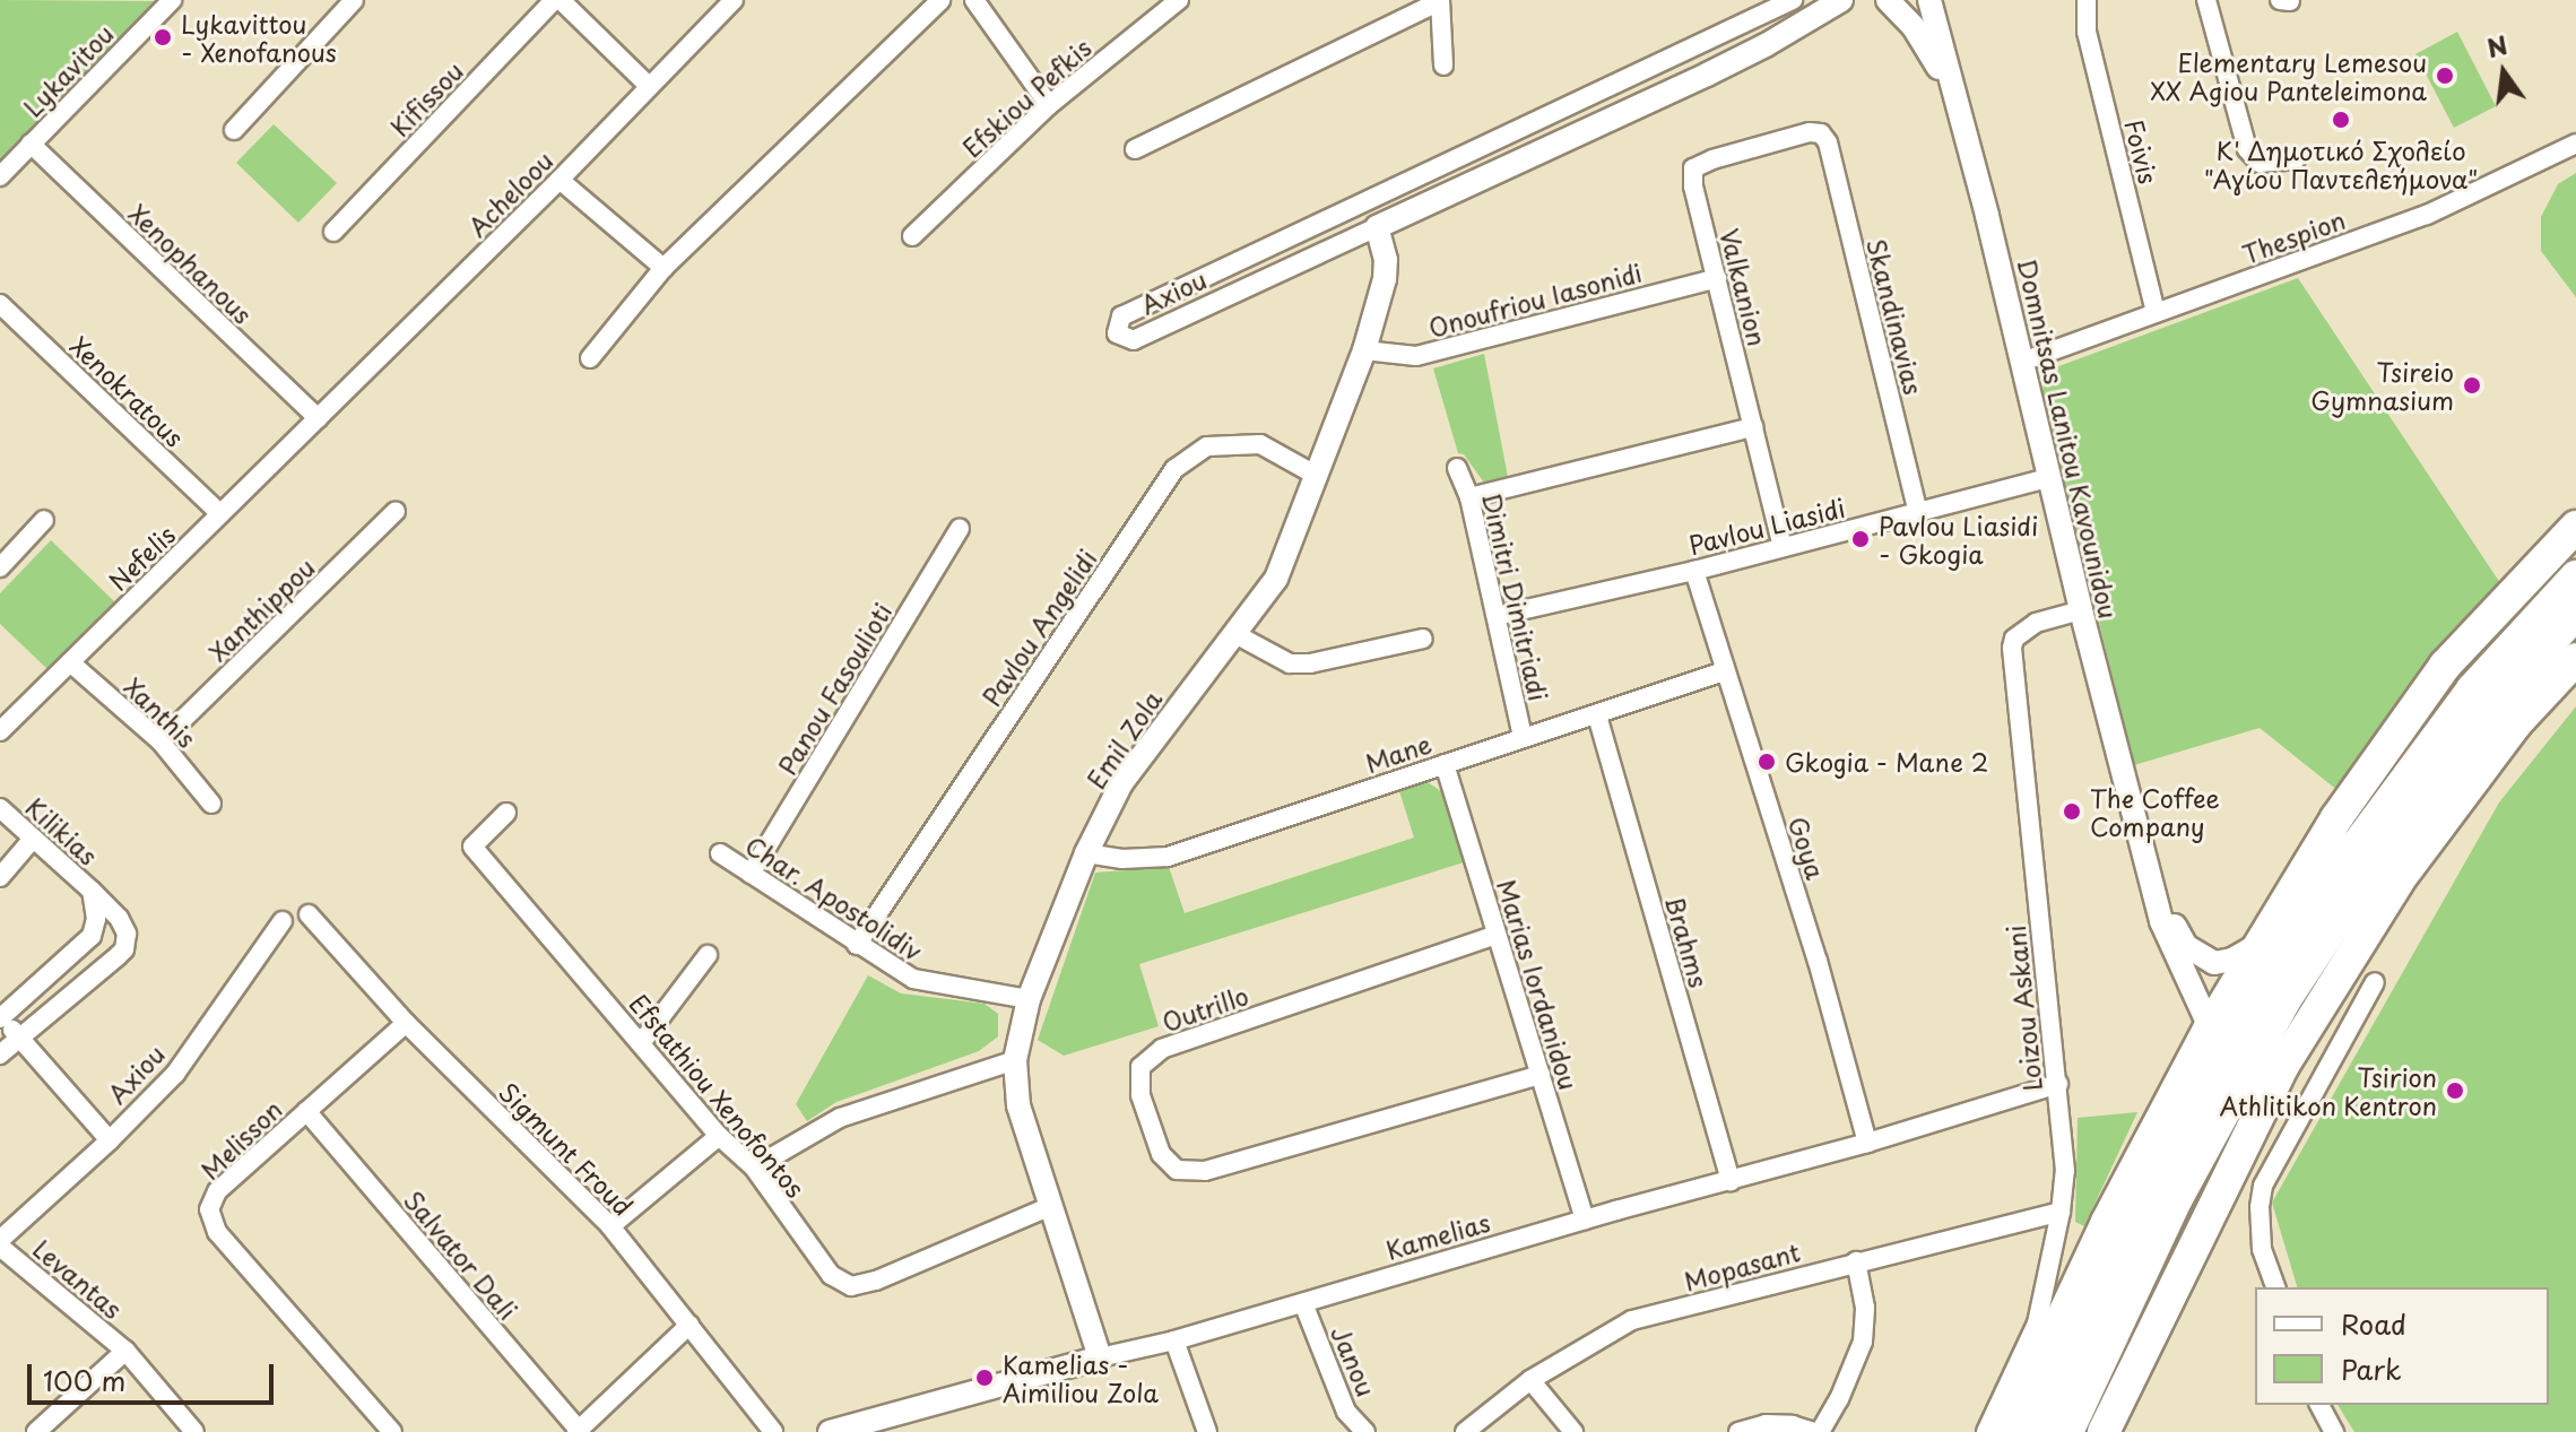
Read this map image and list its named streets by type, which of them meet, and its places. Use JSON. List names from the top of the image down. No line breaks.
{"streets":{"street":["Lykavitou","Efskiou Pefkis","Kifissou","Foivis","Acheloou","Thespion","Xenophanous","Valkanion","Axiou","Onoufriou Iasonidi","Skandinavias","Xenokratous","Domnitsas Lanitou Kavounidou","Pavlou Liasidi","Nefelis","Dimitri Dimitriadi","Xanthippou","Pavlou Angelidi","Panou Fasoulioti","Xanthis","Emil Zola","Mane","Kilikias","Goya","Char. Apostolidiv","Brahms","Marias Iordanidou","Outrillo","Loizou Askani","Efstathiou Xenofontos","Melisson","Sigmunt Froud","Kamelias","Salvator Dali","Mopasant","Levantas","Janou"]},"crossings":[["Lykavitou","Xenophanous"],["Foivis","Thespion"],["Acheloou","Xenophanous"],["Acheloou","Nefelis"],["Thespion","Domnitsas Lanitou Kavounidou"],["Xenophanous","Nefelis"],["Valkanion","Onoufriou Iasonidi"],["Valkanion","Skandinavias"],["Valkanion","Pavlou Liasidi"],["Axiou","Emil Zola"],["Onoufriou Iasonidi","Emil Zola"],["Skandinavias","Pavlou Liasidi"],["Xenokratous","Nefelis"],["Domnitsas Lanitou Kavounidou","Pavlou Liasidi"],["Domnitsas Lanitou Kavounidou","Loizou Askani"],["Pavlou Liasidi","Dimitri Dimitriadi"],["Pavlou Liasidi","Goya"],["Nefelis","Xanthis"],["Dimitri Dimitriadi","Mane"],["Xanthippou","Xanthis"],["Pavlou Angelidi","Emil Zola"],["Pavlou Angelidi","Char. Apostolidiv"],["Panou Fasoulioti","Char. Apostolidiv"],["Emil Zola","Mane"],["Emil Zola","Char. Apostolidiv"],["Emil Zola","Efstathiou Xenofontos"],["Emil Zola","Kamelias"],["Mane","Goya"],["Mane","Brahms"],["Mane","Marias Iordanidou"],["Goya","Kamelias"],["Brahms","Kamelias"],["Marias Iordanidou","Outrillo"],["Marias Iordanidou","Kamelias"],["Loizou Askani","Kamelias"],["Loizou Askani","Mopasant"],["Melisson","Sigmunt Froud"],["Melisson","Salvator Dali"],["Kamelias","Janou"]],"places":["Lykavittou - Xenofanous","Elementary Lemesou XX Agiou Panteleimona","Κ' Δημοτικό Σχολείο \"Αγίου Παντελεήμονα\"","Tsireio Gymnasium","Pavlou Liasidi - Gkogia","Gkogia - Mane 2","The Coffee Company","Tsirion Athlitikon Kentron","Kamelias - Aimiliou Zola"],"legend":["Road","Park"],"scale_bar":"100 m","north":"top"}
